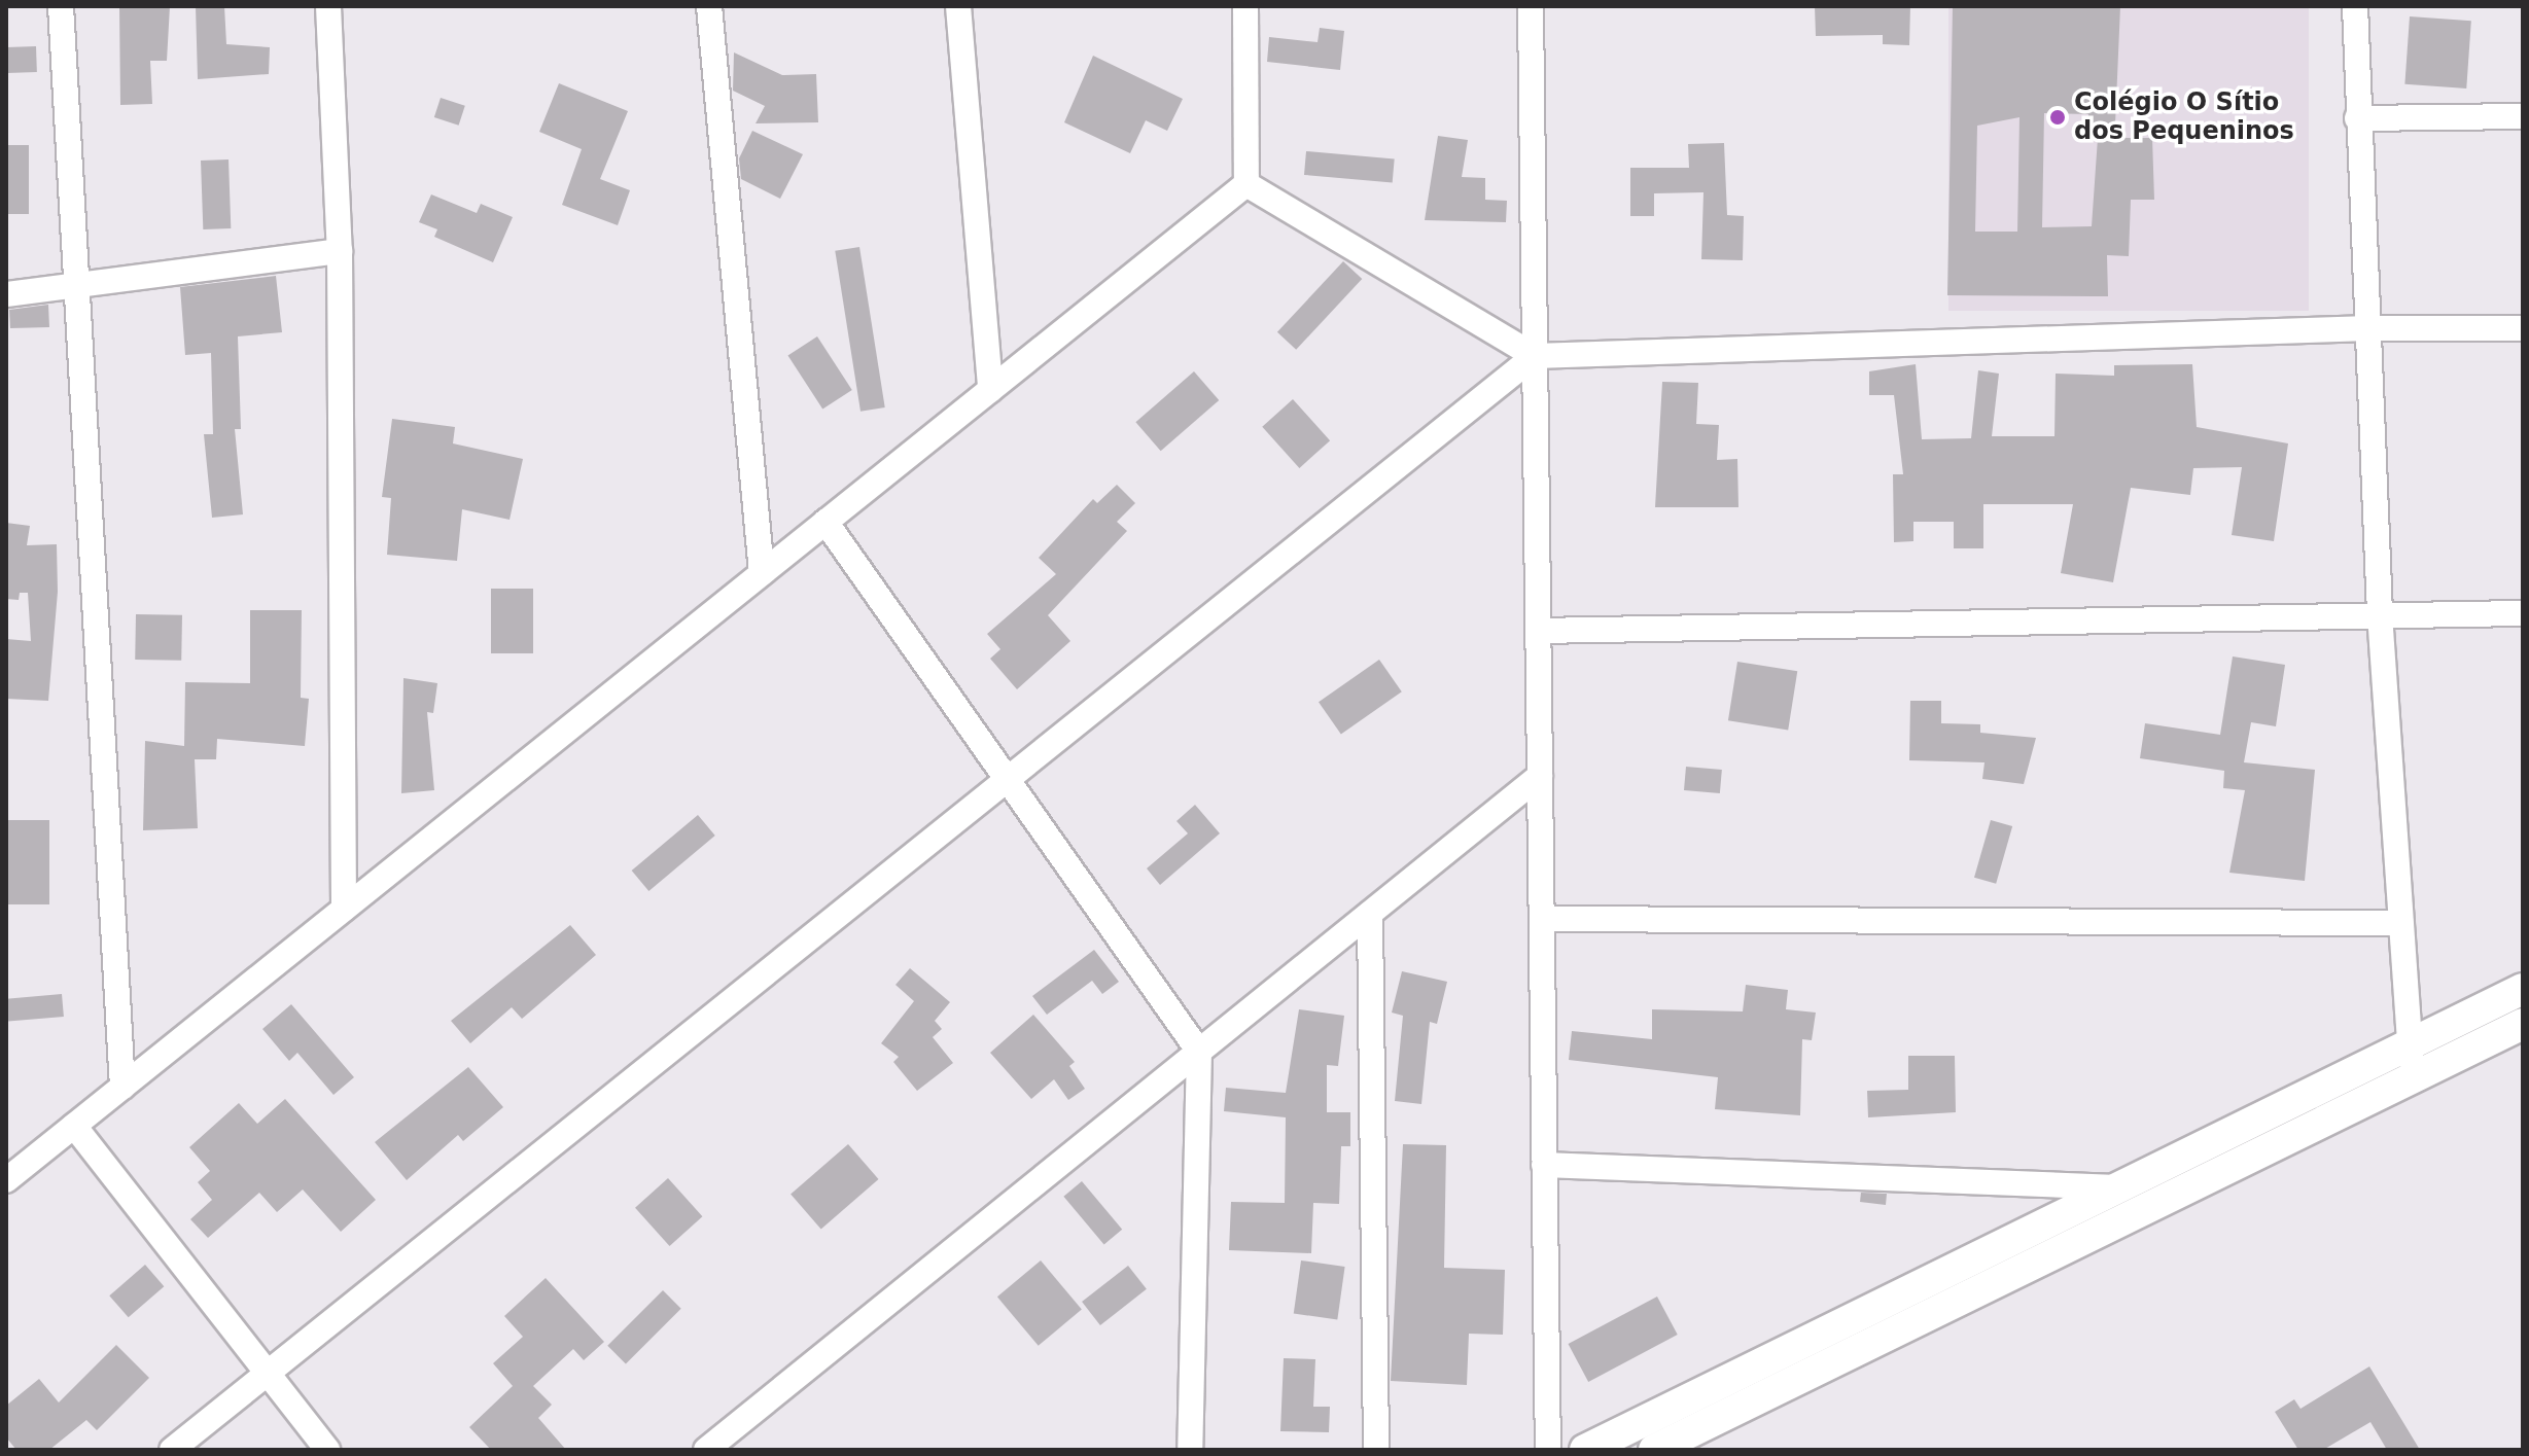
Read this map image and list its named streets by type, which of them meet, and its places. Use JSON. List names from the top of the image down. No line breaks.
{"places":["Colégio O Sítio dos Pequeninos"]}
